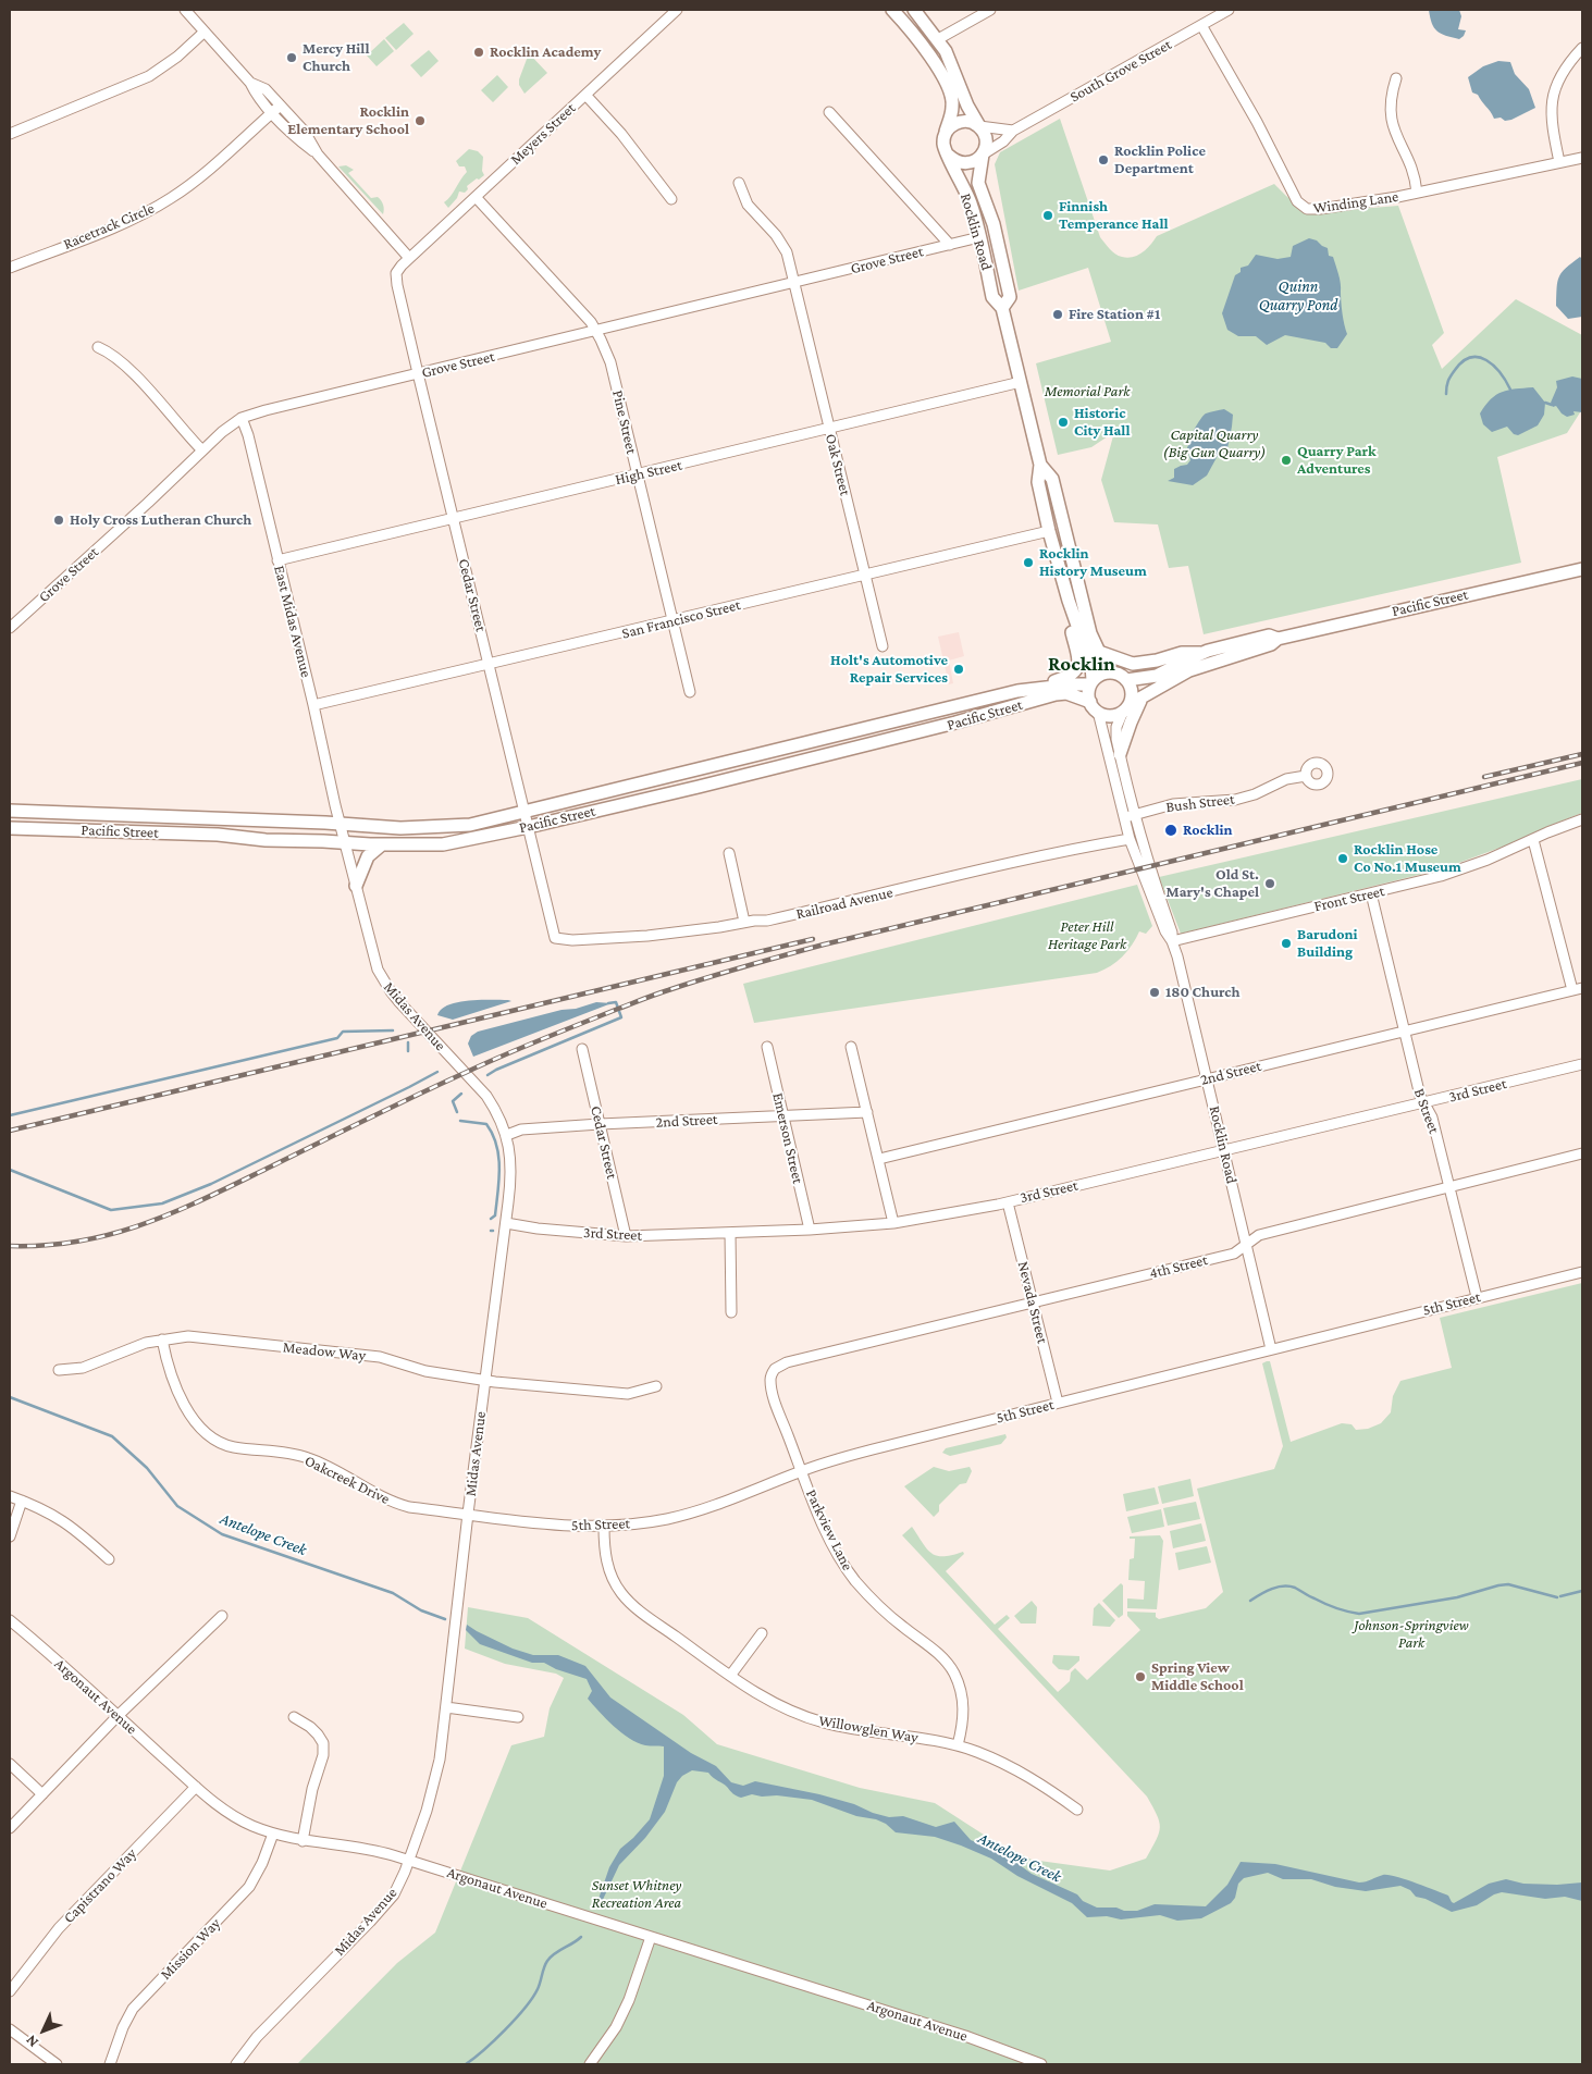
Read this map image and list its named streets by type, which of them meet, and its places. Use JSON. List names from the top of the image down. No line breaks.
{"streets":{"main road":["Rocklin Road","Pacific Street"],"street":["South Grove Street","Meyers Street","Winding Lane","Racetrack Circle","Grove Street","Pine Street","Oak Street","High Street","Cedar Street","San Francisco Street","East Midas Avenue","Bush Street","Front Street","Railroad Avenue","Midas Avenue","2nd Street","3rd Street","B Street","Emerson Street","4th Street","Nevada Street","5th Street","Meadow Way","Oakcreek Drive","Parkview Lane","Argonaut Avenue","Willowglen Way","Capistrano Way","Mission Way"]},"crossings":[["South Grove Street","Winding Lane"],["South Grove Street","Rocklin Road"],["Meyers Street","Pine Street"],["Meyers Street","Cedar Street"],["Rocklin Road","Grove Street"],["Rocklin Road","High Street"],["Rocklin Road","Pacific Street"],["Rocklin Road","San Francisco Street"],["Rocklin Road","Bush Street"],["Rocklin Road","Front Street"],["Rocklin Road","Railroad Avenue"],["Rocklin Road","2nd Street"],["Rocklin Road","3rd Street"],["Rocklin Road","4th Street"],["Rocklin Road","5th Street"],["Grove Street","Pine Street"],["Grove Street","Oak Street"],["Grove Street","Cedar Street"],["Grove Street","East Midas Avenue"],["Pine Street","High Street"],["Pine Street","San Francisco Street"],["Oak Street","High Street"],["Oak Street","San Francisco Street"],["High Street","Cedar Street"],["High Street","East Midas Avenue"],["Cedar Street","Pacific Street"],["Cedar Street","San Francisco Street"],["Cedar Street","Railroad Avenue"],["Cedar Street","2nd Street"],["Cedar Street","3rd Street"],["Pacific Street","East Midas Avenue"],["Pacific Street","Midas Avenue"],["San Francisco Street","East Midas Avenue"],["East Midas Avenue","Midas Avenue"],["Front Street","B Street"],["Midas Avenue","2nd Street"],["Midas Avenue","3rd Street"],["Midas Avenue","5th Street"],["Midas Avenue","Meadow Way"],["Midas Avenue","Oakcreek Drive"],["Midas Avenue","Argonaut Avenue"],["2nd Street","B Street"],["2nd Street","Emerson Street"],["3rd Street","B Street"],["3rd Street","Emerson Street"],["3rd Street","Nevada Street"],["B Street","4th Street"],["B Street","5th Street"],["4th Street","Nevada Street"],["4th Street","Parkview Lane"],["Nevada Street","5th Street"],["5th Street","Oakcreek Drive"],["5th Street","Parkview Lane"],["5th Street","Willowglen Way"],["Meadow Way","Oakcreek Drive"],["Parkview Lane","Willowglen Way"],["Argonaut Avenue","Capistrano Way"],["Argonaut Avenue","Mission Way"]],"districts":["Rocklin"],"water":["Quinn Quarry Pond","Antelope Creek"],"parks":["Memorial Park","Capital Quarry (Big Gun Quarry)","Peter Hill Heritage Park","Johnson-Springview Park","Sunset Whitney Recreation Area"],"places":["Rocklin Academy","Mercy Hill Church","Rocklin Elementary School","Rocklin Police Department","Finnish Temperance Hall","Fire Station #1","Historic City Hall","Quarry Park Adventures","Holy Cross Lutheran Church","Rocklin History Museum","Holt's Automotive Repair Services","Rocklin","Rocklin Hose Co No.1 Museum","Old St. Mary's Chapel","Barudoni Building","180 Church","Spring View Middle School"],"north":"bottom left"}
